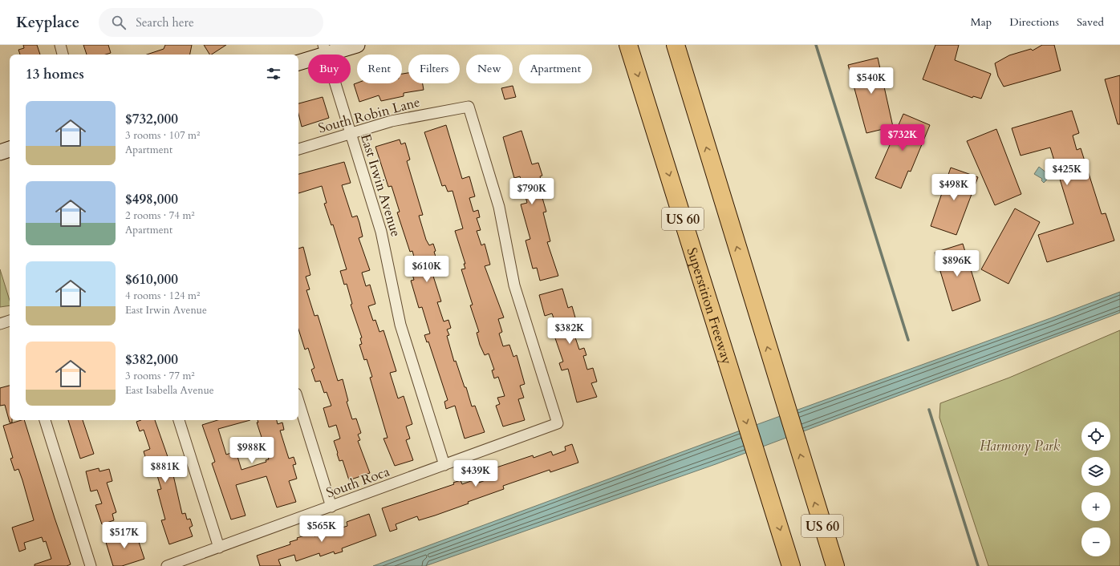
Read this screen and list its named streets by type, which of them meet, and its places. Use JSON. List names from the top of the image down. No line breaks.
{"streets":{"highway":["US 60","Superstition Freeway"],"street":["South Robin Lane","East Irwin Avenue","South Roca"]},"crossings":[["South Robin Lane","East Irwin Avenue"],["South Robin Lane","South Roca"],["East Irwin Avenue","South Roca"]],"parks":["Harmony Park"],"page":{"header":"Keyplace","search":"Search here","nav":["Map","Directions","Saved"],"chip":["Buy","Rent","Filters","New","Apartment"],"heading":"13 homes","price":["$540K","$732K","$425K","$498K","$790K","$896K","$610K","$382K","$988K","$881K","$439K","$565K","$517K"],"list":[{"name":"$732,000","note":"3 rooms · 107 m² · Apartment"},{"name":"$498,000","note":"2 rooms · 74 m² · Apartment"},{"name":"$610,000","note":"4 rooms · 124 m² · East Irwin Avenue"},{"name":"$382,000","note":"3 rooms · 77 m² · East Isabella Avenue"}],"map_buttons":["+","−"]}}
